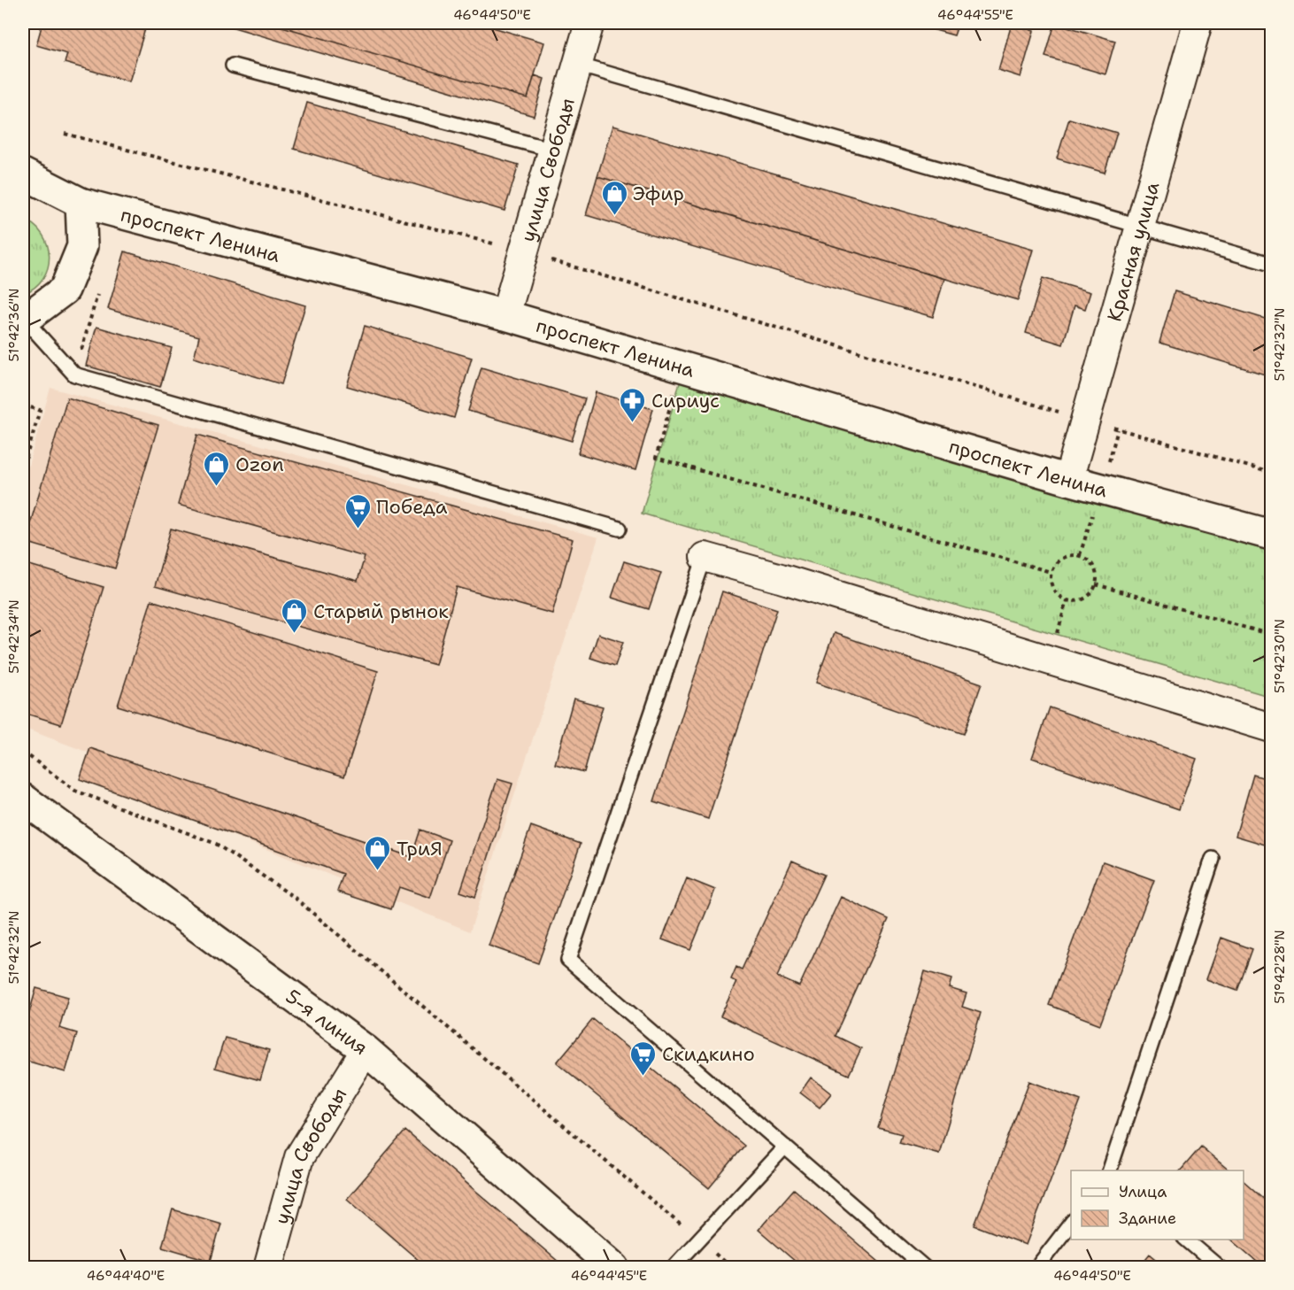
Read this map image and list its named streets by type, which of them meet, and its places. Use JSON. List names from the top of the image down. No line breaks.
{"streets":{"street":["улица Свободы","проспект Ленина","Красная улица","5-я линия"]},"crossings":[["улица Свободы","проспект Ленина"],["улица Свободы","5-я линия"],["проспект Ленина","Красная улица"]],"places":{"shop":["Эфир","Ozon","Старый рынок","ТриЯ"],"pharmacy":["Сириус"],"supermarket":["Победа","Скидкино"]},"legend":["Улица","Здание"],"coordinates":["46°44'50\"E","46°44'55\"E","51°42'36\"N","51°42'32\"N","51°42'34\"N","51°42'30\"N","51°42'28\"N","46°44'40\"E","46°44'45\"E"]}
